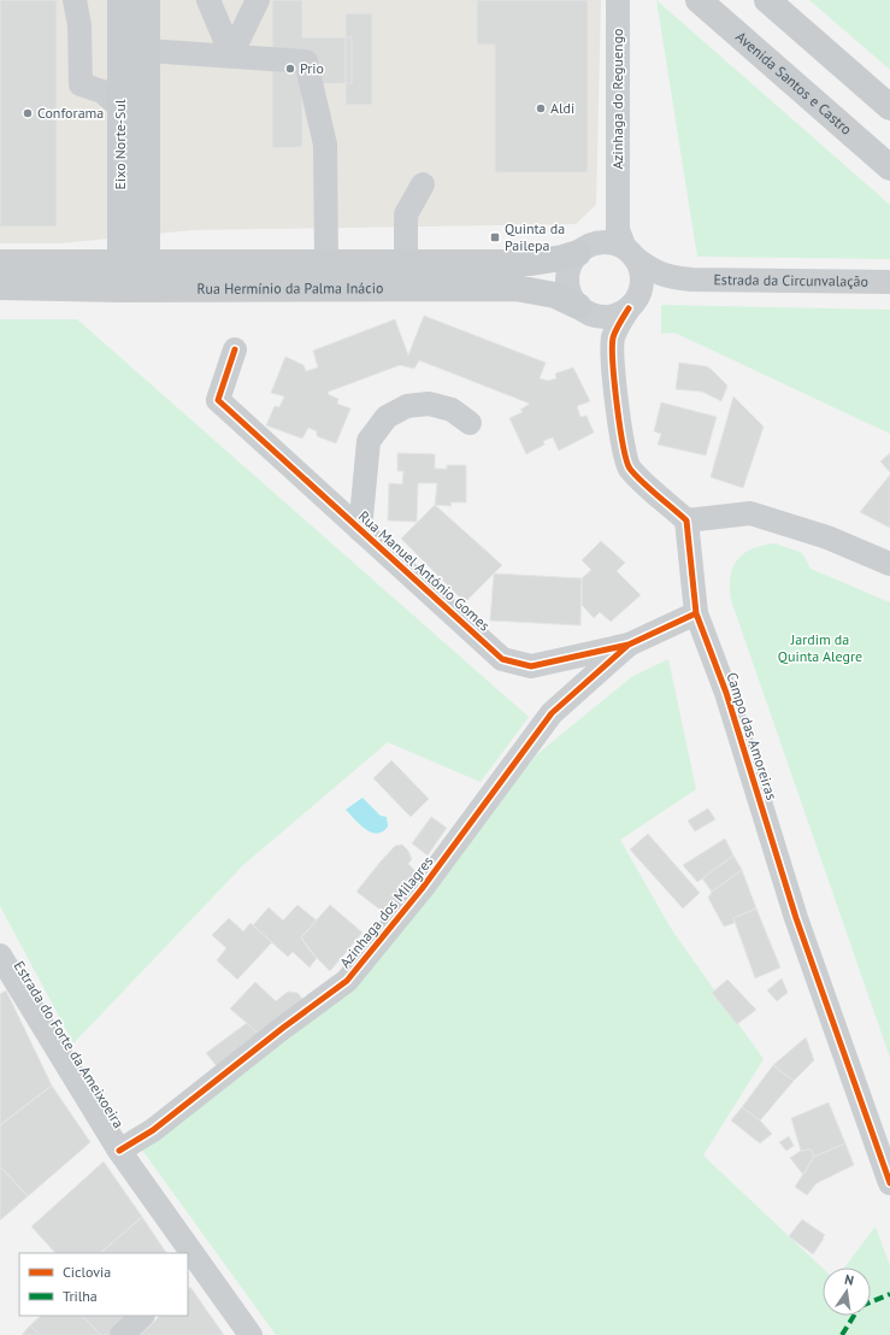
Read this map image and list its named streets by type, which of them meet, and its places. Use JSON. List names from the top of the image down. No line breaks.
{"streets":{"main road":["Avenida Santos e Castro","Eixo Norte-Sul","Rua Hermínio da Palma Inácio"],"street":["Azinhaga do Reguengo","Estrada da Circunvalação","Rua Manuel António Gomes","Campo das Amoreiras","Azinhaga dos Milagres","Estrada do Forte da Ameixoeira"]},"crossings":[["Azinhaga do Reguengo","Estrada da Circunvalação"],["Azinhaga do Reguengo","Rua Hermínio da Palma Inácio"],["Eixo Norte-Sul","Rua Hermínio da Palma Inácio"],["Estrada da Circunvalação","Rua Hermínio da Palma Inácio"],["Rua Manuel António Gomes","Campo das Amoreiras"],["Rua Manuel António Gomes","Azinhaga dos Milagres"],["Azinhaga dos Milagres","Estrada do Forte da Ameixoeira"]],"parks":["Jardim da Quinta Alegre"],"places":{"other":["Prio","Aldi","Conforama"],"transit":["Quinta da Pailepa"]},"legend":["Ciclovia","Trilha"],"north":"top"}
